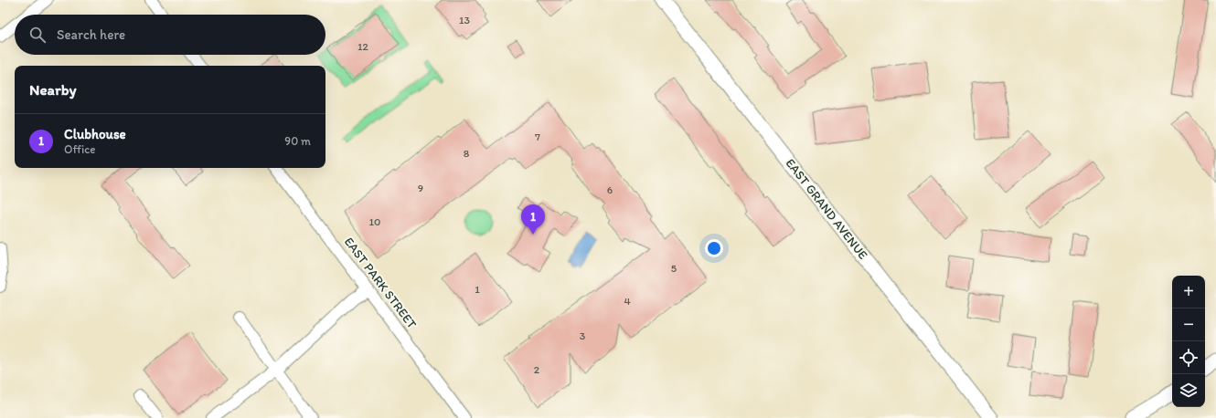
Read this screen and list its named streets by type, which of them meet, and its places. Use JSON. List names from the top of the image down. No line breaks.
{"streets":{"street":["EAST GRAND AVENUE","EAST PARK STREET"]},"house_numbers":["13","12","7","8","9","6","10","5","1","4","3","2"],"page":{"search":"Search here","heading":"Nearby","list":[{"mark":"1","name":"Clubhouse","note":"Office","value":"90 m"}],"pins":"1","map_buttons":["+","−"]}}
